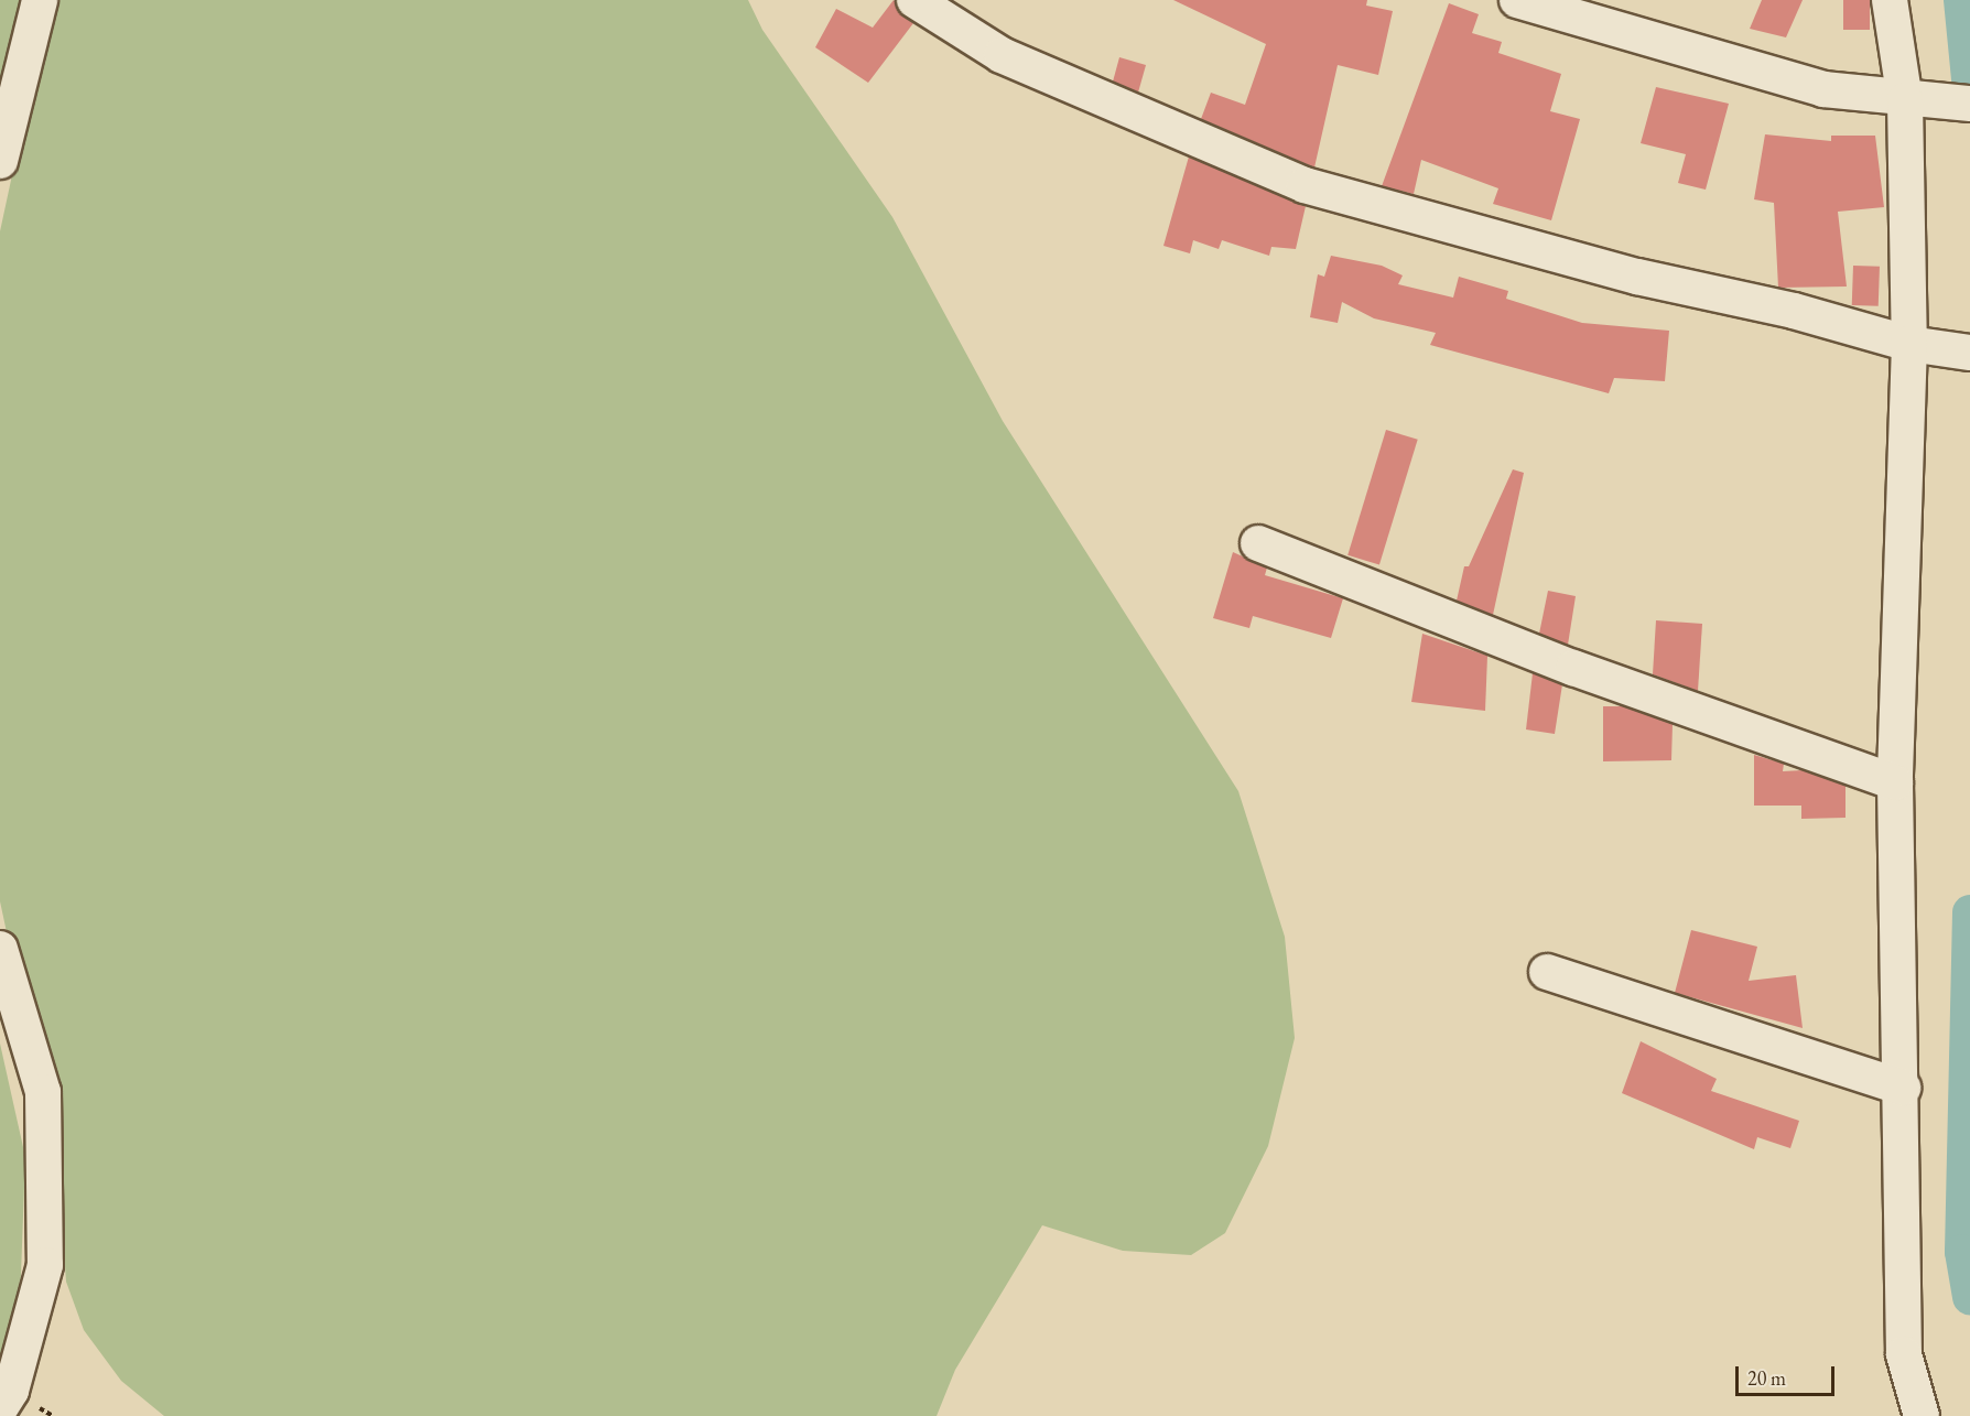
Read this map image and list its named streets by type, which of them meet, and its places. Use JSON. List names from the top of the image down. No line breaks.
{"scale_bar":"20 m"}
